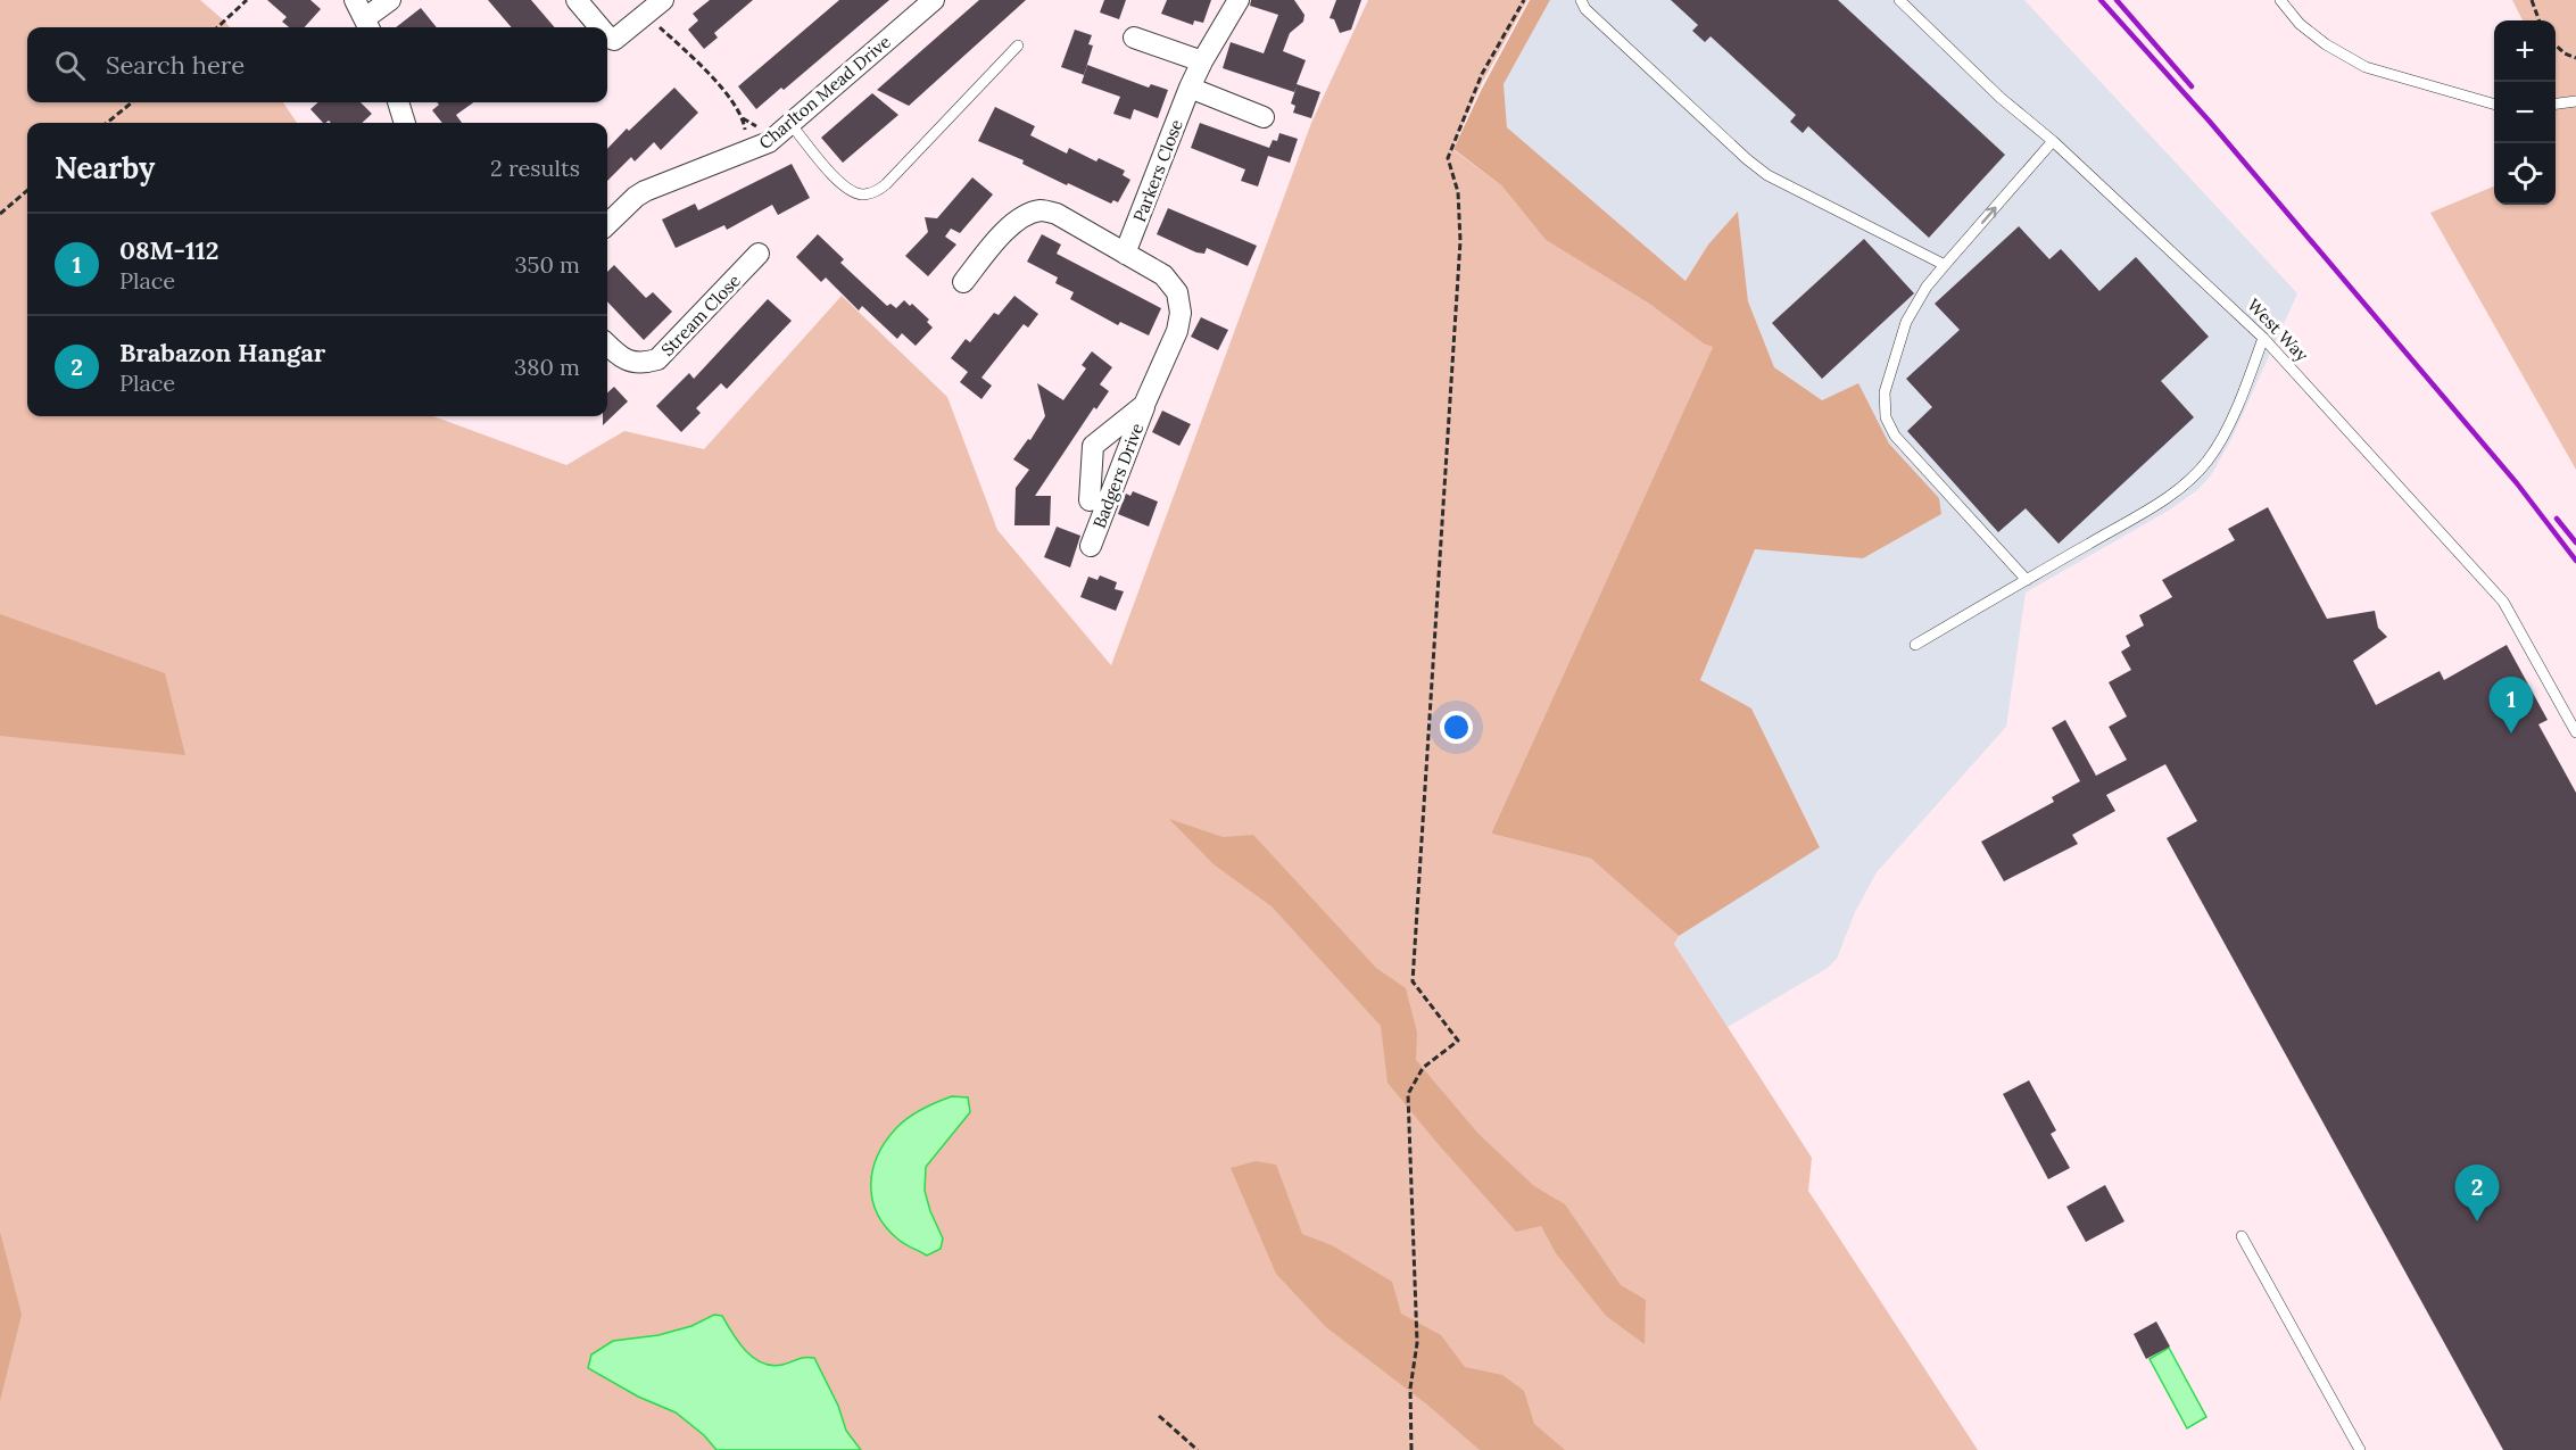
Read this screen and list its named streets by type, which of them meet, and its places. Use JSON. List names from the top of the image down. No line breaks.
{"streets":{"street":["Charlton Mead Drive","Parkers Close","Stream Close","Badgers Drive"],"lane":["West Way"]},"page":{"map_buttons":["+","−"],"search":"Search here","heading":["Nearby","2 results"],"list":[{"mark":"1","name":"08M-112","note":"Place","value":"350 m"},{"mark":"2","name":"Brabazon Hangar","note":"Place","value":"380 m"}],"pins":["1","2"]}}
